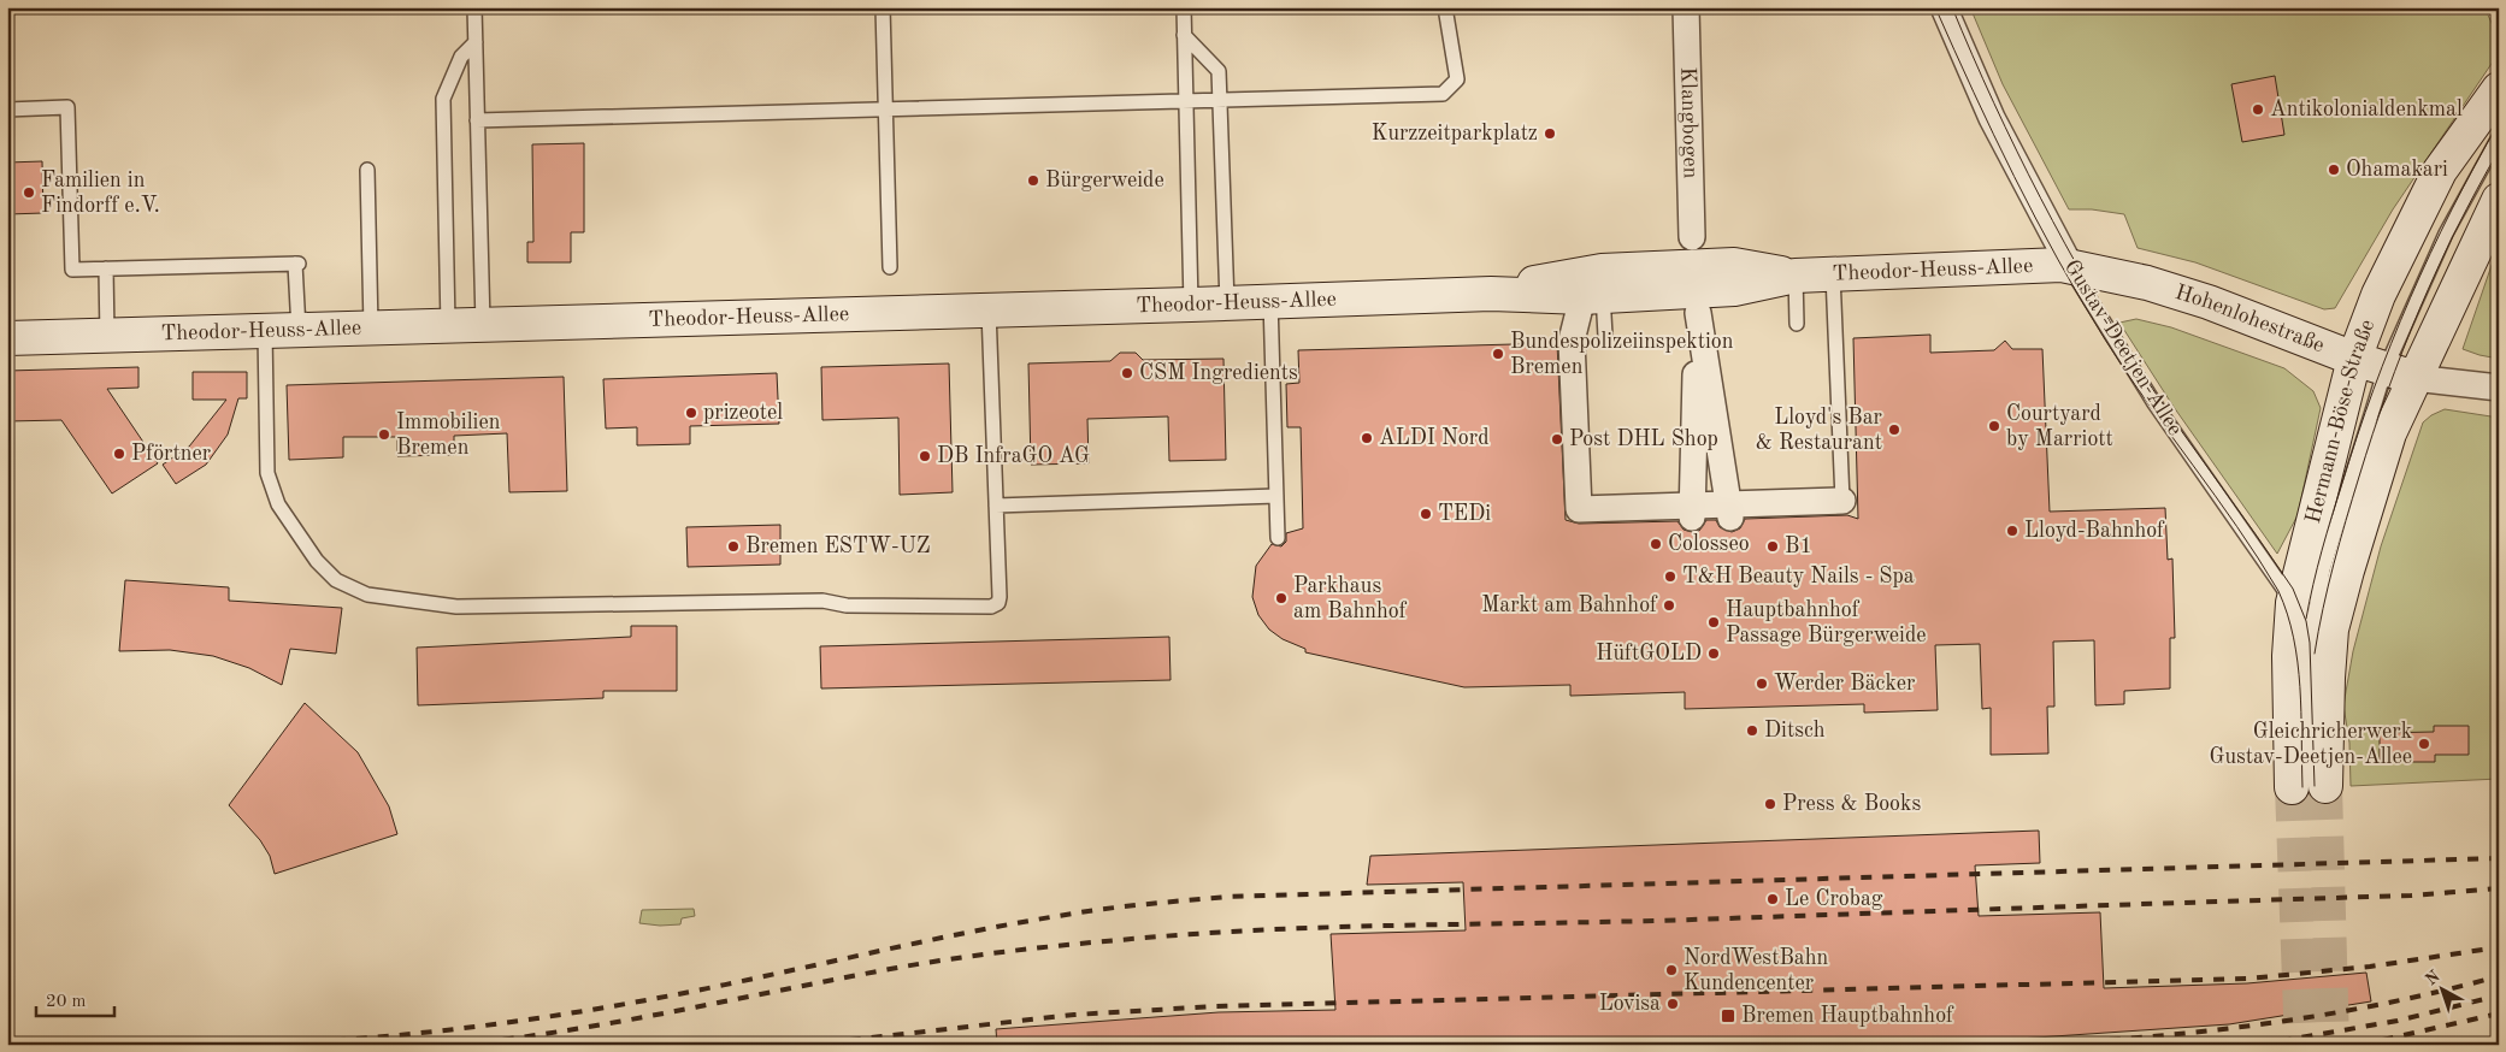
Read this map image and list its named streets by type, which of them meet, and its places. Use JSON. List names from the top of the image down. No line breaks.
{"streets":{"street":["Klangbogen","Theodor-Heuss-Allee","Hohenlohestraße","Gustav-Deetjen-Allee","Hermann-Böse-Straße"]},"crossings":[["Theodor-Heuss-Allee","Hohenlohestraße"],["Theodor-Heuss-Allee","Gustav-Deetjen-Allee"],["Hohenlohestraße","Gustav-Deetjen-Allee"],["Hohenlohestraße","Hermann-Böse-Straße"],["Gustav-Deetjen-Allee","Hermann-Böse-Straße"]],"places":{"other":["Antikolonialdenkmal","Kurzzeitparkplatz","Ohamakari","Bürgerweide","Familien in Findorff e.V.","Bundespolizeiinspektion Bremen","CSM Ingredients","prizeotel","Courtyard by Marriott","Lloyd's Bar & Restaurant","Immobilien Bremen","ALDI Nord","Post DHL Shop","Pförtner","DB InfraGO AG","TEDi","Lloyd-Bahnhof","Colosseo","Bremen ESTW-UZ","B1","T&H Beauty Nails - Spa","Parkhaus am Bahnhof","Markt am Bahnhof","Hauptbahnhof Passage Bürgerweide","HüftGOLD","Werder Bäcker","Ditsch","Gleichricherwerk Gustav-Deetjen-Allee","Press & Books","Le Crobag","NordWestBahn Kundencenter","Lovisa"],"transit":["Bremen Hauptbahnhof"]},"scale_bar":"20 m","north":"top left"}
